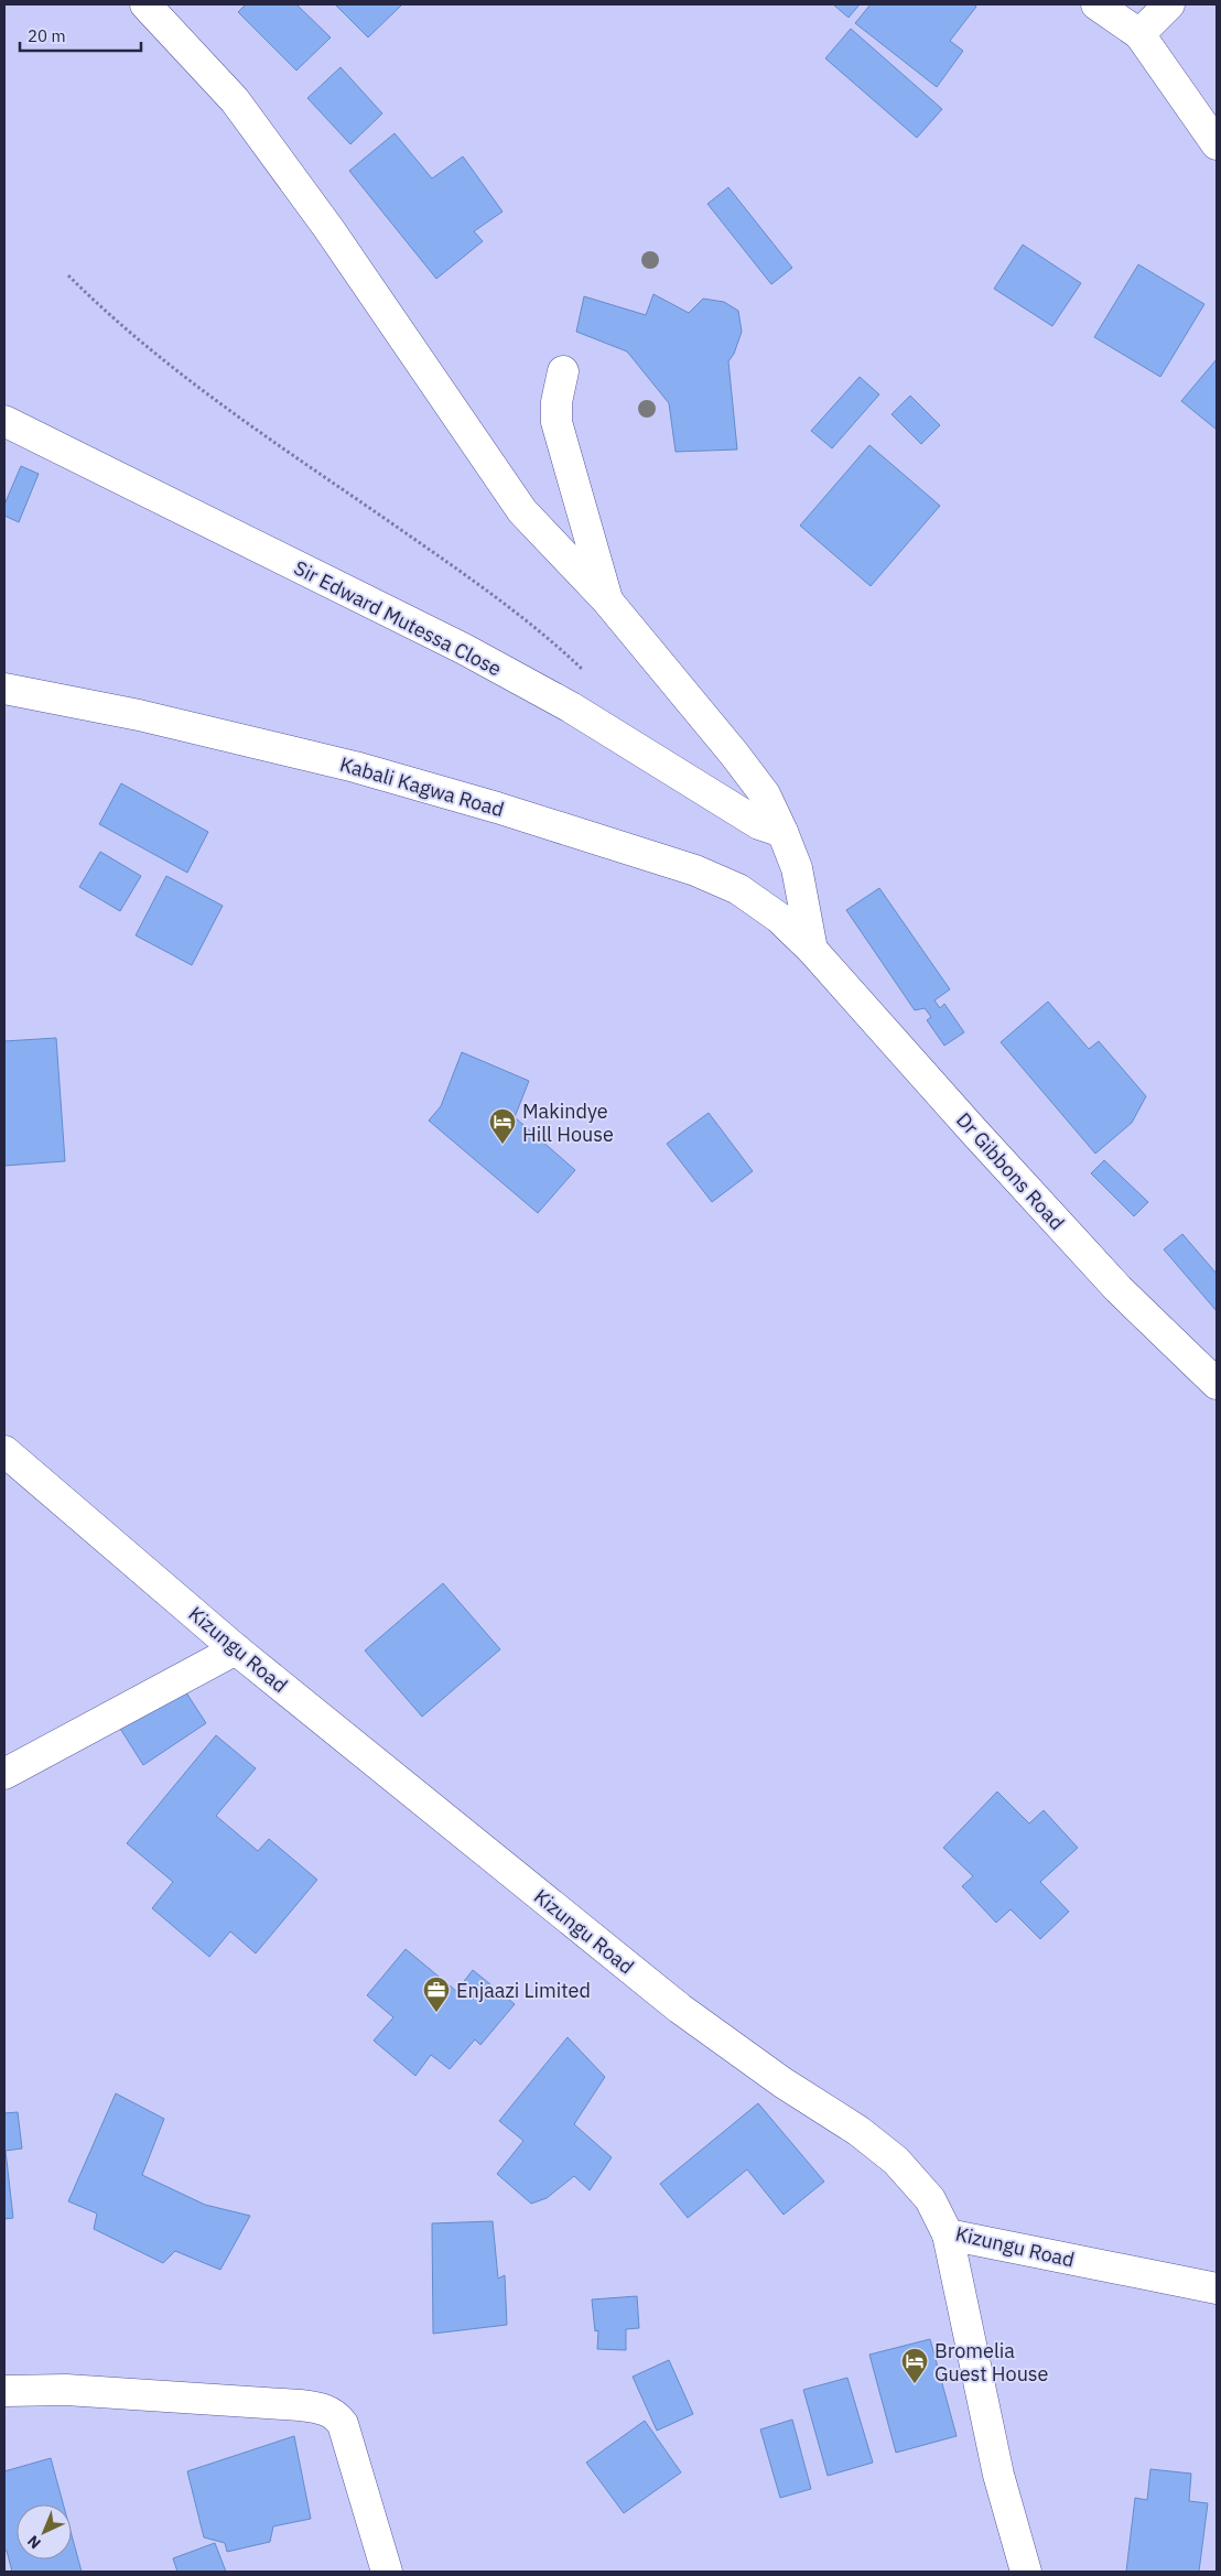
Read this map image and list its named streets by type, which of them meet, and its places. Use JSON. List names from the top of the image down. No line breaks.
{"streets":{"street":["Sir Edward Mutessa Close","Kabali Kagwa Road","Dr Gibbons Road","Kizungu Road"]},"crossings":[["Kabali Kagwa Road","Dr Gibbons Road"]],"places":{"hotel":["Makindye Hill House","Bromelia Guest House"],"office":["Enjaazi Limited"]},"scale_bar":"20 m","north":"bottom left"}
